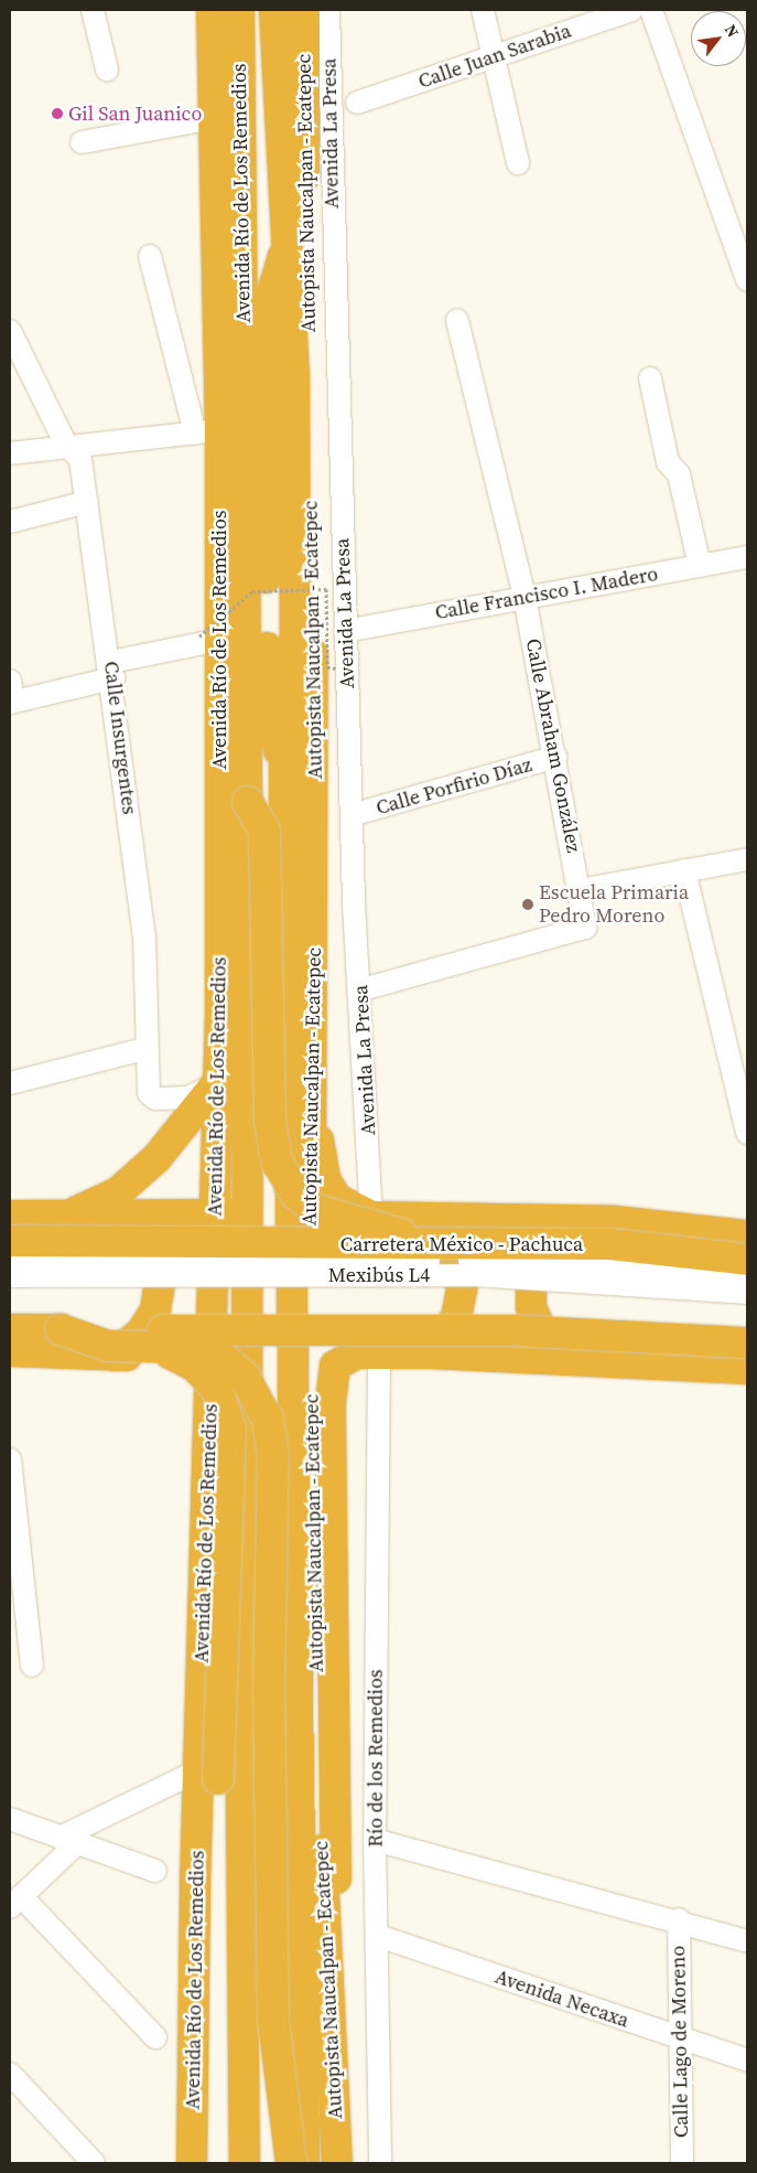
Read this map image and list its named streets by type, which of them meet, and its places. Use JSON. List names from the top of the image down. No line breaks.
{"streets":{"highway":["Avenida Río de Los Remedios","Autopista Naucalpan - Ecatepec","Carretera México - Pachuca"],"street":["Calle Juan Sarabia","Avenida La Presa","Calle Francisco I. Madero","Calle Insurgentes","Calle Abraham González","Calle Porfirio Díaz","Mexibús L4","Río de los Remedios","Avenida Necaxa","Calle Lago de Moreno"]},"crossings":[["Avenida La Presa","Calle Francisco I. Madero"],["Avenida La Presa","Calle Abraham González"],["Avenida La Presa","Calle Porfirio Díaz"],["Avenida Río de Los Remedios","Calle Insurgentes"],["Calle Francisco I. Madero","Calle Abraham González"],["Calle Abraham González","Calle Porfirio Díaz"],["Río de los Remedios","Avenida Necaxa"],["Avenida Necaxa","Calle Lago de Moreno"]],"places":["Gil San Juanico","Escuela Primaria Pedro Moreno"],"north":"top right"}
